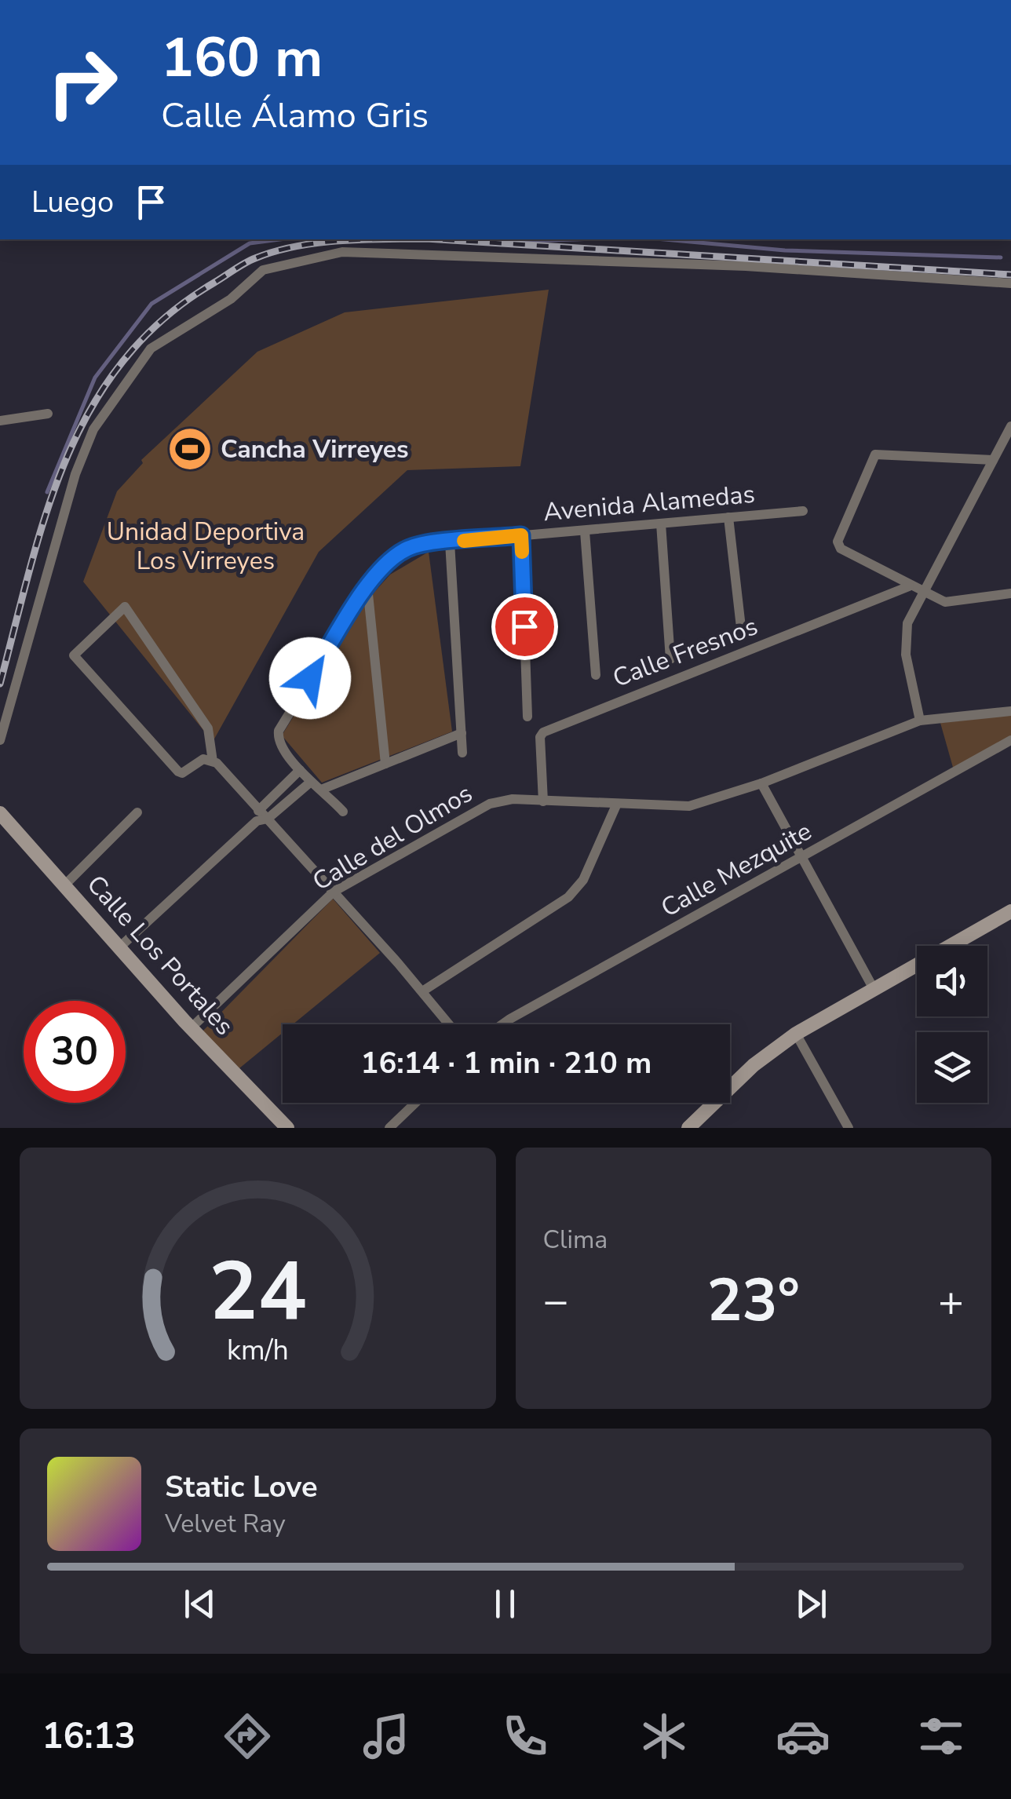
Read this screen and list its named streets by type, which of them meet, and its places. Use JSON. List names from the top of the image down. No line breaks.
{"streets":{"street":["Avenida Alamedas","Calle Fresnos","Calle del Olmos","Calle Mezquite","Calle Los Portales"]},"crossings":[["Calle Fresnos","Calle del Olmos"],["Calle del Olmos","Calle Los Portales"]],"parks":["Unidad Deportiva Los Virreyes"],"places":{"sports":["Cancha Virreyes"]},"page":{"turn":["160 m","Calle Álamo Gris"],"then":"Luego","limit":"30","trip":"16:14 · 1 min · 210 m","tile":"Clima","heat":["−","23°","+"],"song":["Static Love","Velvet Ray"],"tabs":"16:13","gauge":["24","km/h"]}}
